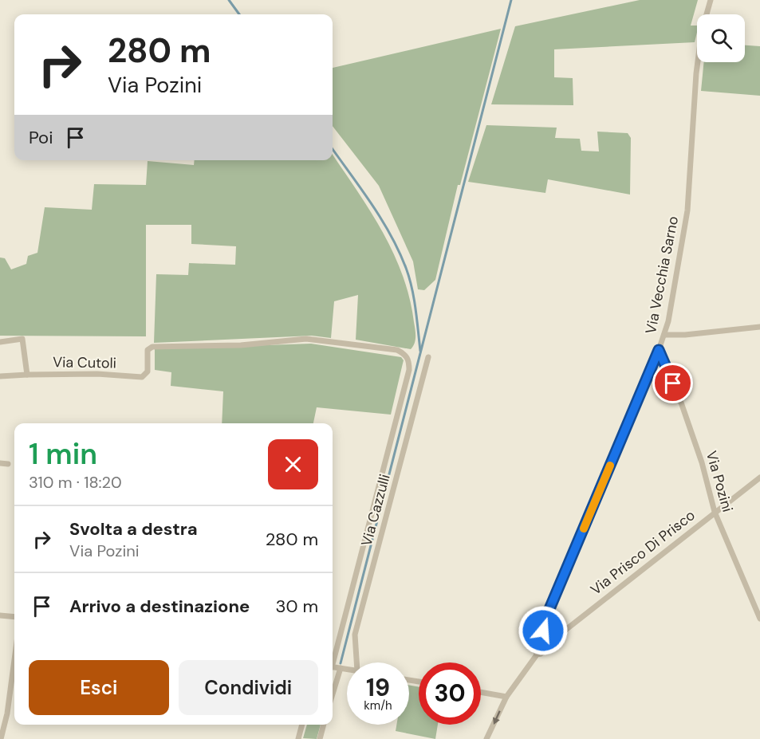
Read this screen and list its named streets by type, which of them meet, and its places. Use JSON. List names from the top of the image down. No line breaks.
{"streets":{"street":["Via Vecchia Sarno","Via Cutoli","Via Pozini","Via Cazzulli","Via Prisco Di Prisco"]},"crossings":[["Via Vecchia Sarno","Via Pozini"],["Via Vecchia Sarno","Via Prisco Di Prisco"],["Via Pozini","Via Prisco Di Prisco"]],"page":{"turn":["280 m","Via Pozini"],"then":"Poi","heading":["1 min","310 m · 18:20"],"list":[{"name":"Svolta a destra","note":"Via Pozini","value":"280 m"},{"name":"Arrivo a destinazione","value":"30 m"}],"buttons":["Esci","Condividi"],"speed":"19 km/h","limit":"30"}}
